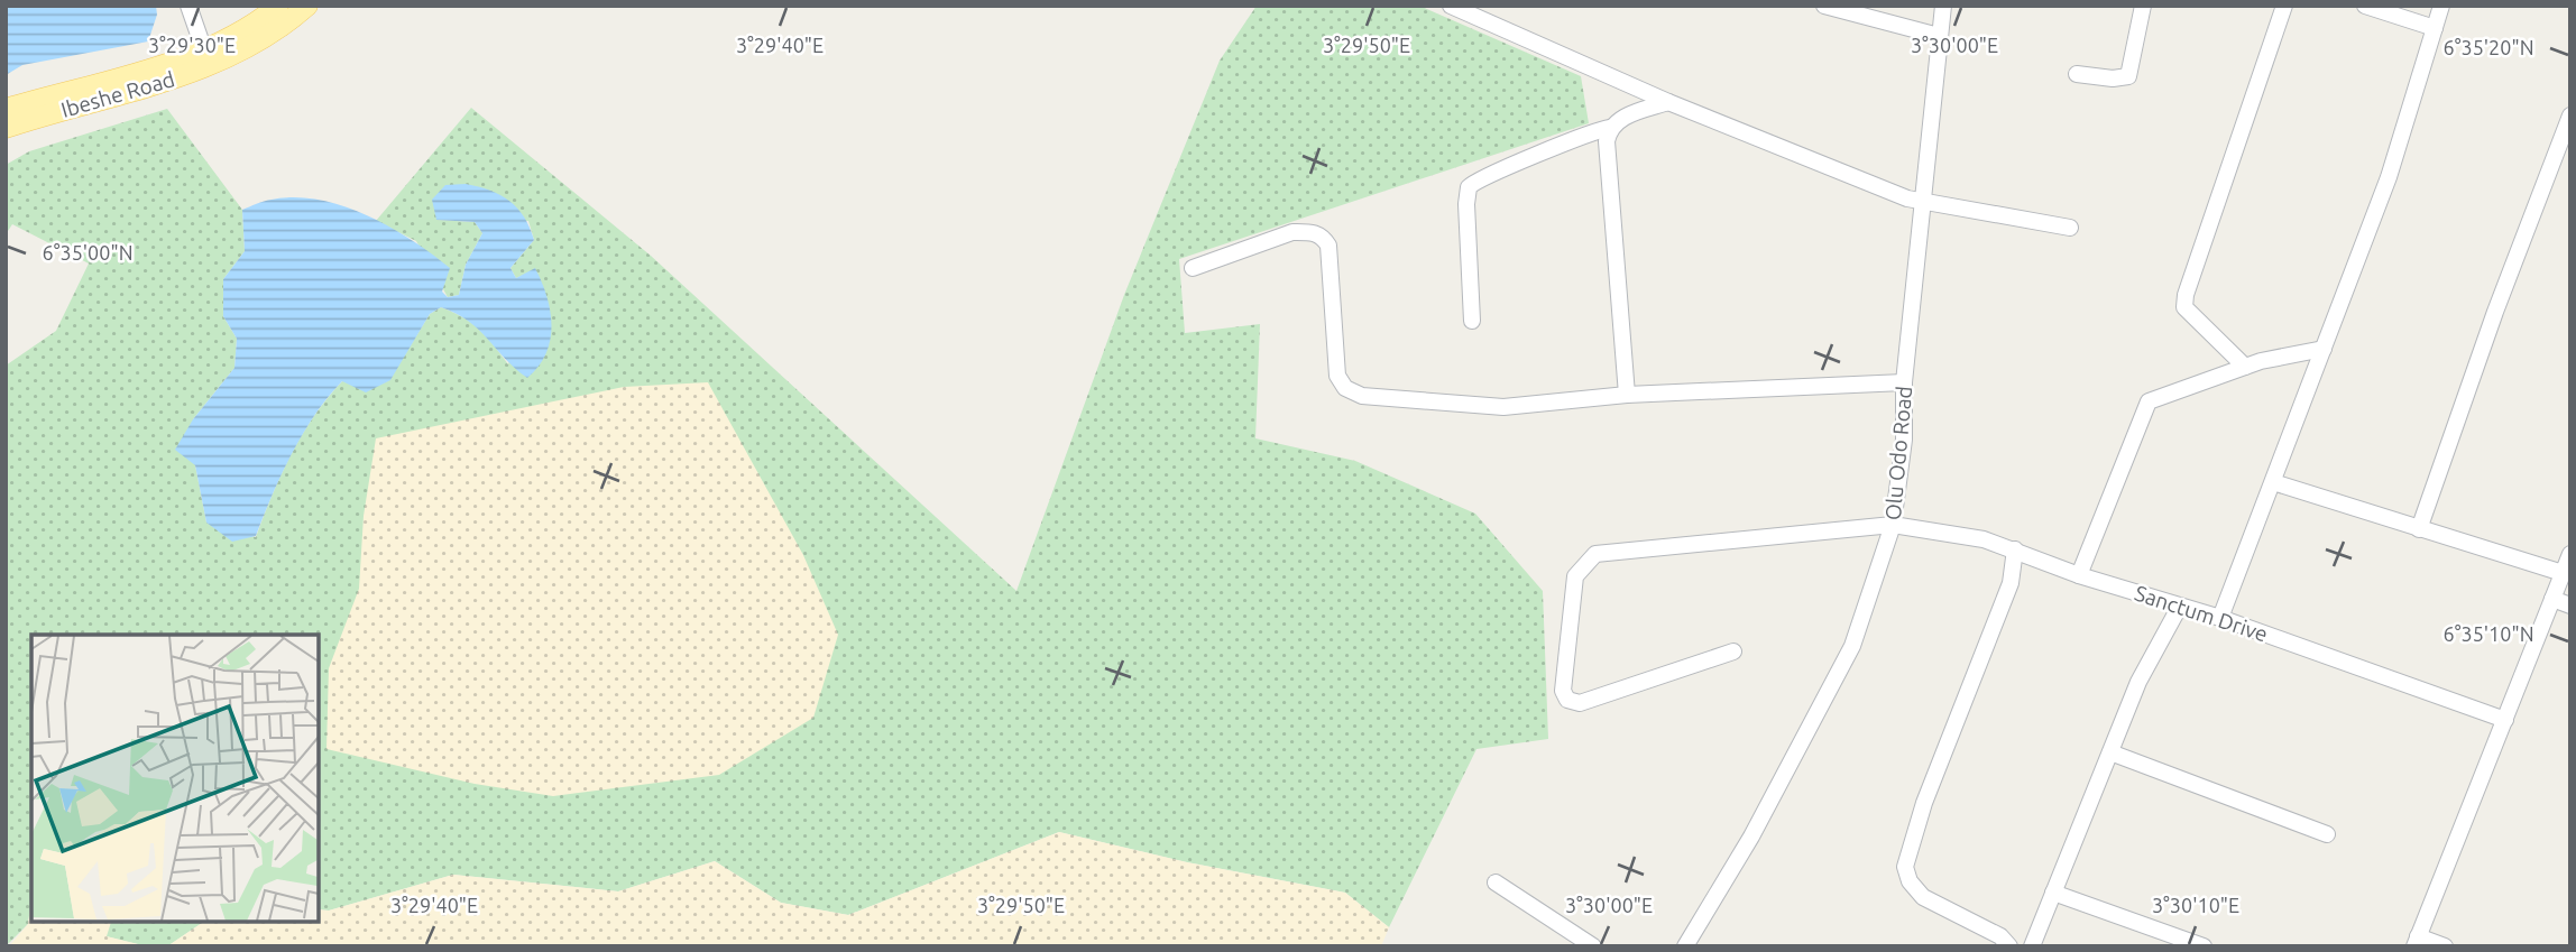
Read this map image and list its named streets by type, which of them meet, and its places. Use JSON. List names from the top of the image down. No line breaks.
{"streets":{"main road":["Ibeshe Road"],"street":["Olu Odo Road","Sanctum Drive"]},"crossings":[["Olu Odo Road","Sanctum Drive"]],"coordinates":["3°29'30\"E","3°29'40\"E","3°29'50\"E","3°30'00\"E","6°35'20\"N","6°35'00\"N","6°35'10\"N","3°30'10\"E"]}
